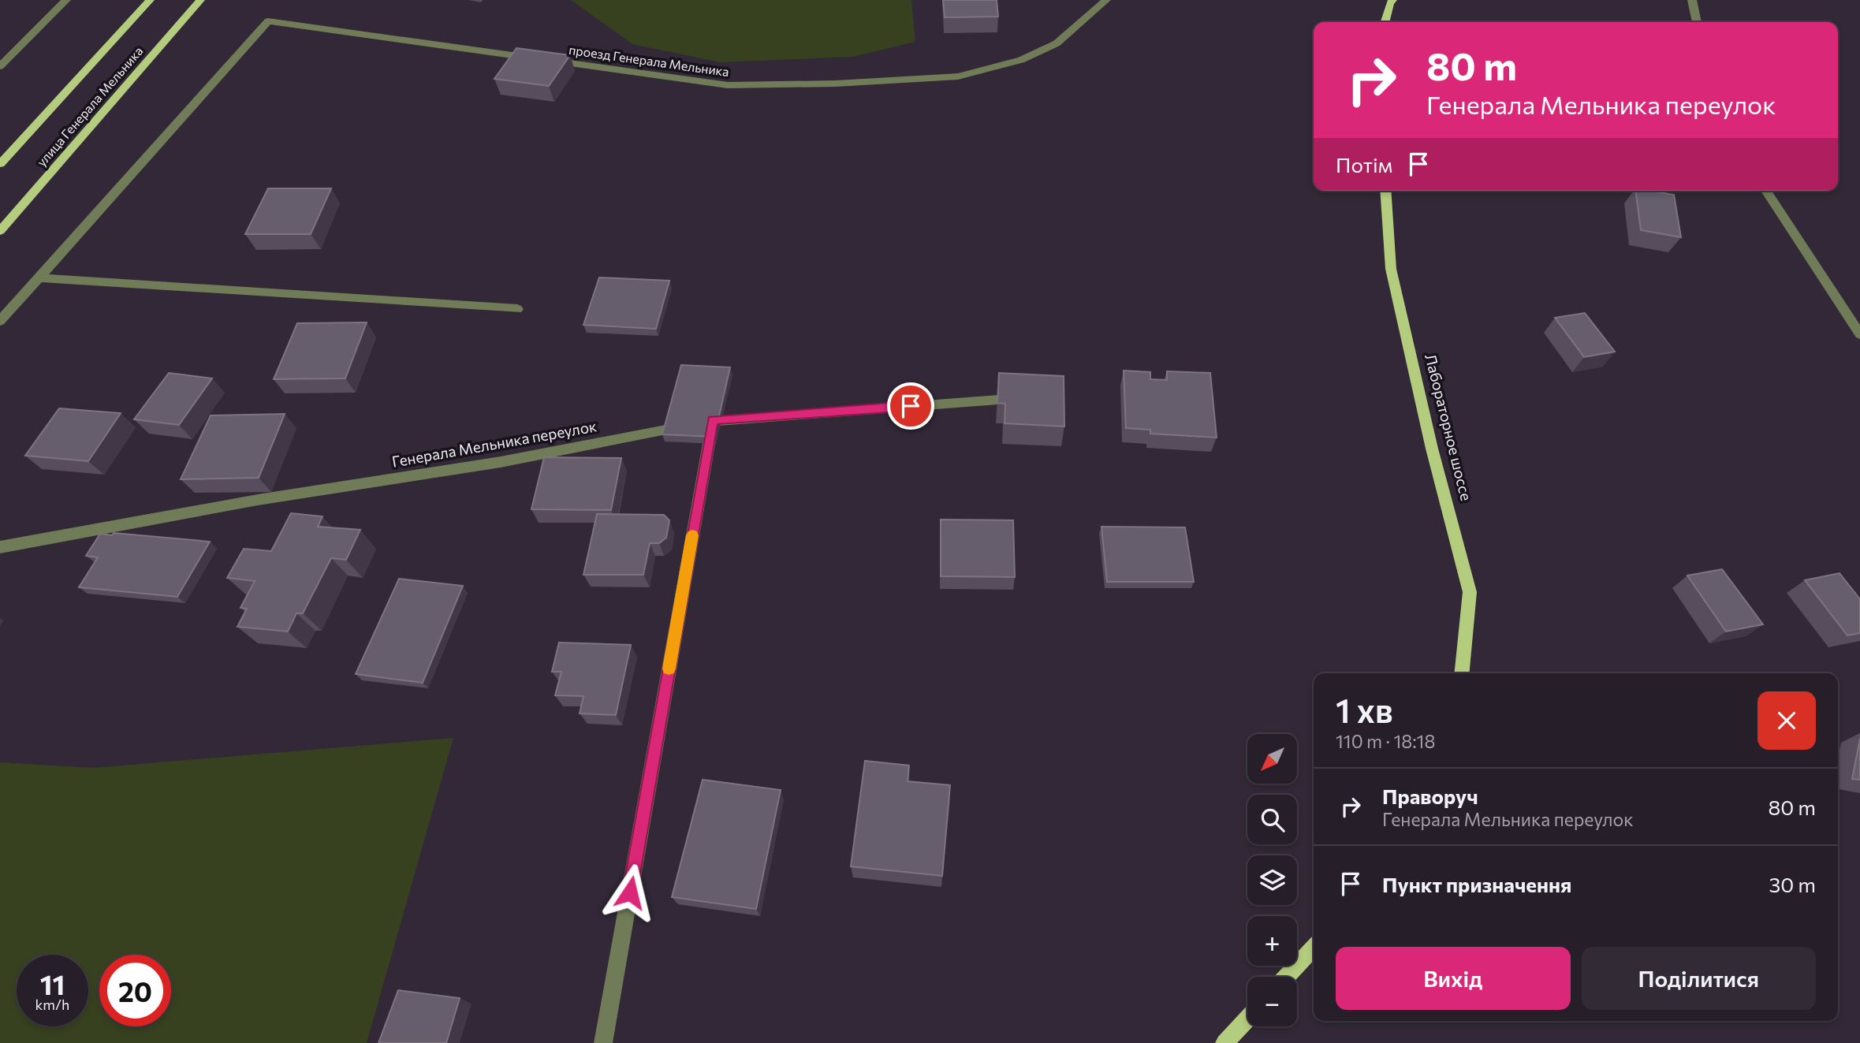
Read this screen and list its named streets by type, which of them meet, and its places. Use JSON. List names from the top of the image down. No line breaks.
{"streets":{"main road":["улица Генерала Мельника","Лабораторное шоссе"],"street":["проезд Генерала Мельника","Генерала Мельника переулок"]},"north":"bottom left","page":{"turn":["80 m","Генерала Мельника переулок"],"then":"Потім","heading":["1 хв","110 m · 18:18"],"map_buttons":["+","−"],"list":[{"name":"Праворуч","note":"Генерала Мельника переулок","value":"80 m"},{"name":"Пункт призначення","value":"30 m"}],"buttons":["Вихід","Поділитися"],"speed":"11 km/h","limit":"20"}}
